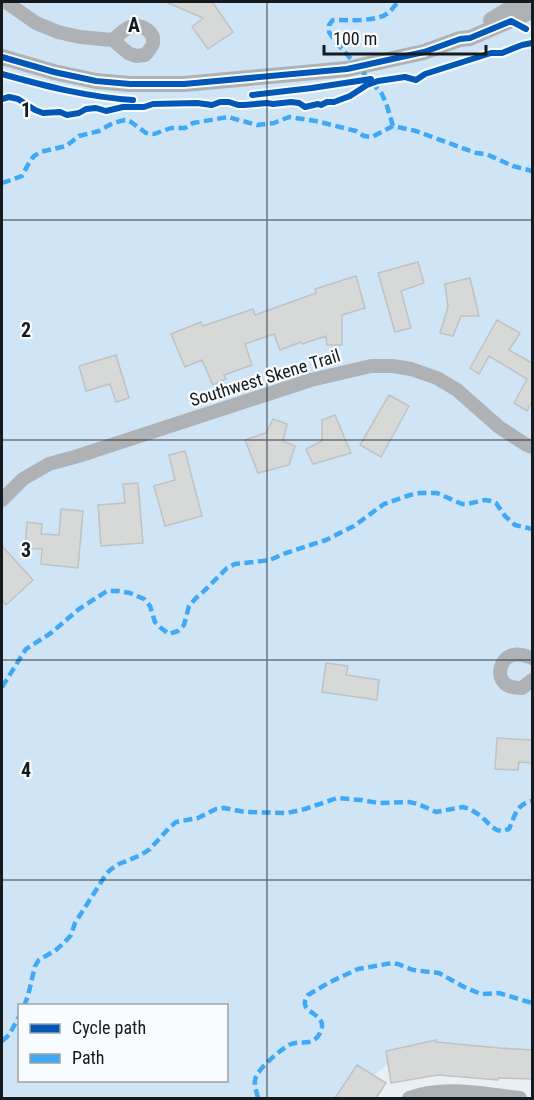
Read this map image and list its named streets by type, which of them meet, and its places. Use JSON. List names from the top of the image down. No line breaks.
{"streets":{"street":["Southwest Skene Trail"]},"legend":["Cycle path","Path"],"scale_bar":"100 m","grid":{"columns":["A"],"rows":["1","2","3","4"]}}
